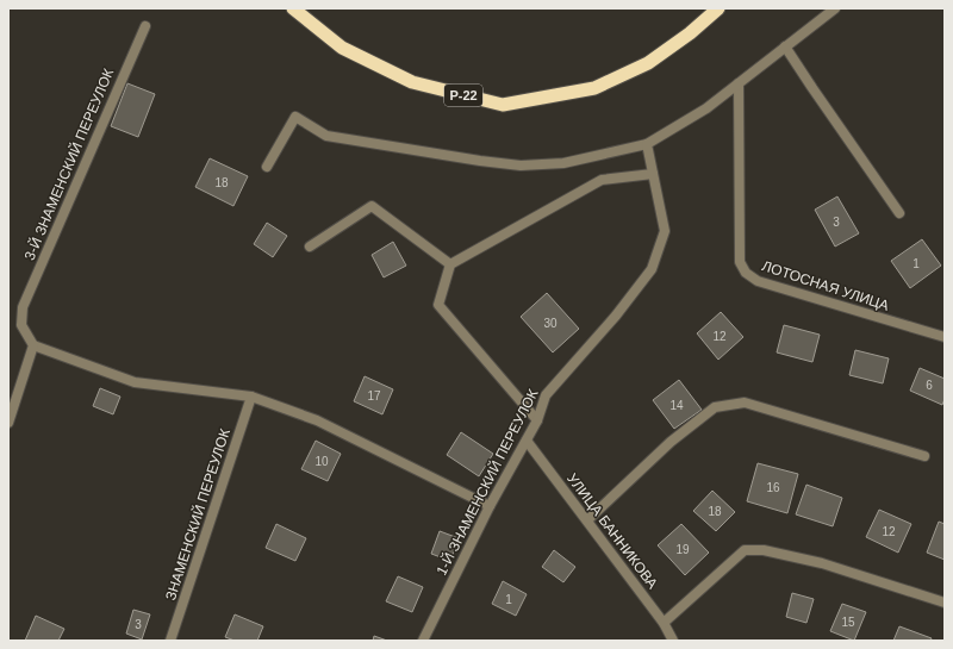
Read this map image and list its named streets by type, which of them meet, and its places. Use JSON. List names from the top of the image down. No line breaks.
{"streets":{"highway":["Р-22"],"street":["3-Й ЗНАМЕНСКИЙ ПЕРЕУЛОК","ЛОТОСНАЯ УЛИЦА","1-Й ЗНАМЕНСКИЙ ПЕРЕУЛОК","ЗНАМЕНСКИЙ ПЕРЕУЛОК","УЛИЦА БАННИКОВА"]},"crossings":[["1-Й ЗНАМЕНСКИЙ ПЕРЕУЛОК","УЛИЦА БАННИКОВА"]],"house_numbers":["18","3","1","30","12","6","17","14","10","16","18","12","19","1","15","3"]}
